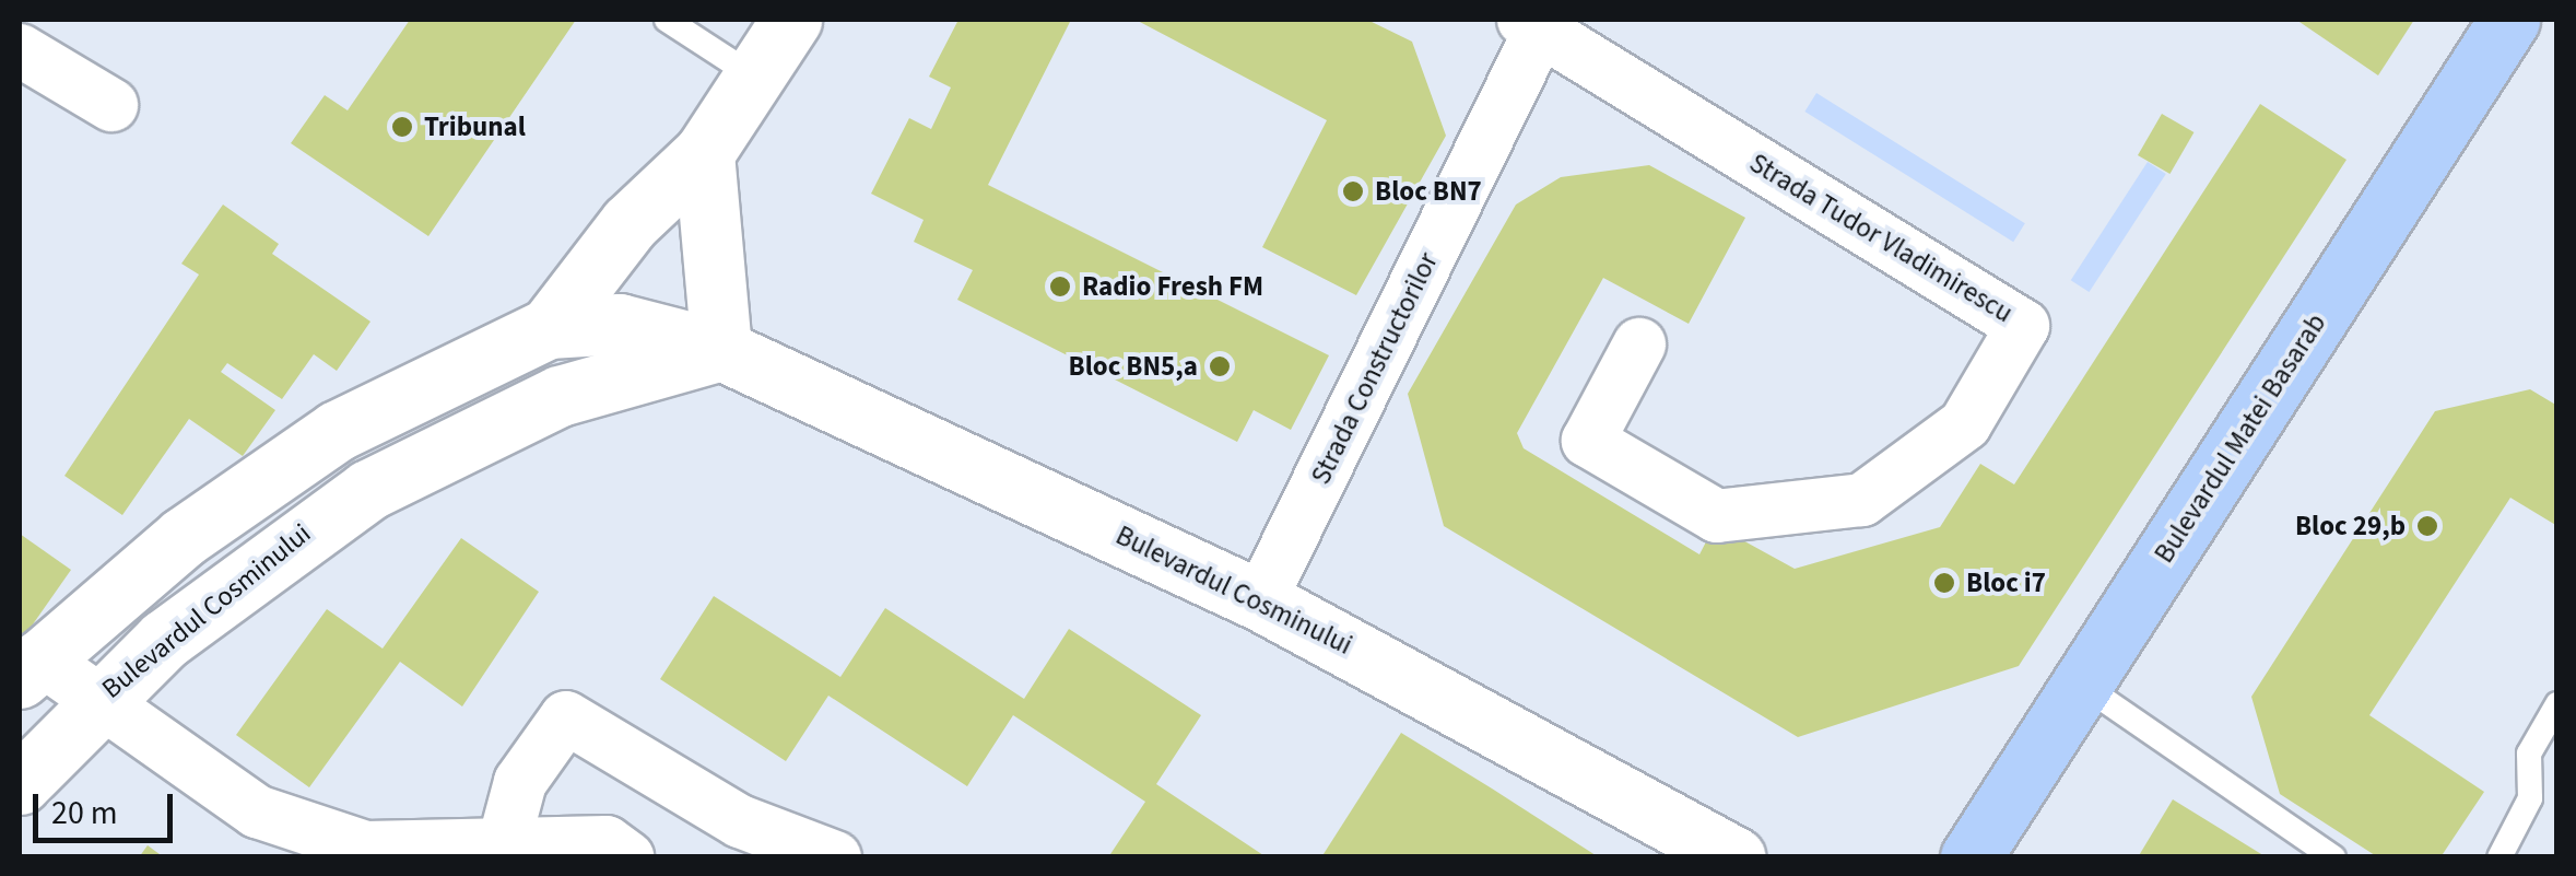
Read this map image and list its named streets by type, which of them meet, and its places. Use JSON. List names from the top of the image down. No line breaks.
{"streets":{"main road":["Bulevardul Matei Basarab"],"street":["Strada Tudor Vladimirescu","Strada Constructorilor","Bulevardul Cosminului"]},"crossings":[["Strada Tudor Vladimirescu","Strada Constructorilor"],["Strada Constructorilor","Bulevardul Cosminului"]],"places":["Tribunal","Bloc BN7","Radio Fresh FM","Bloc BN5,a","Bloc 29,b","Bloc i7"],"scale_bar":"20 m"}
